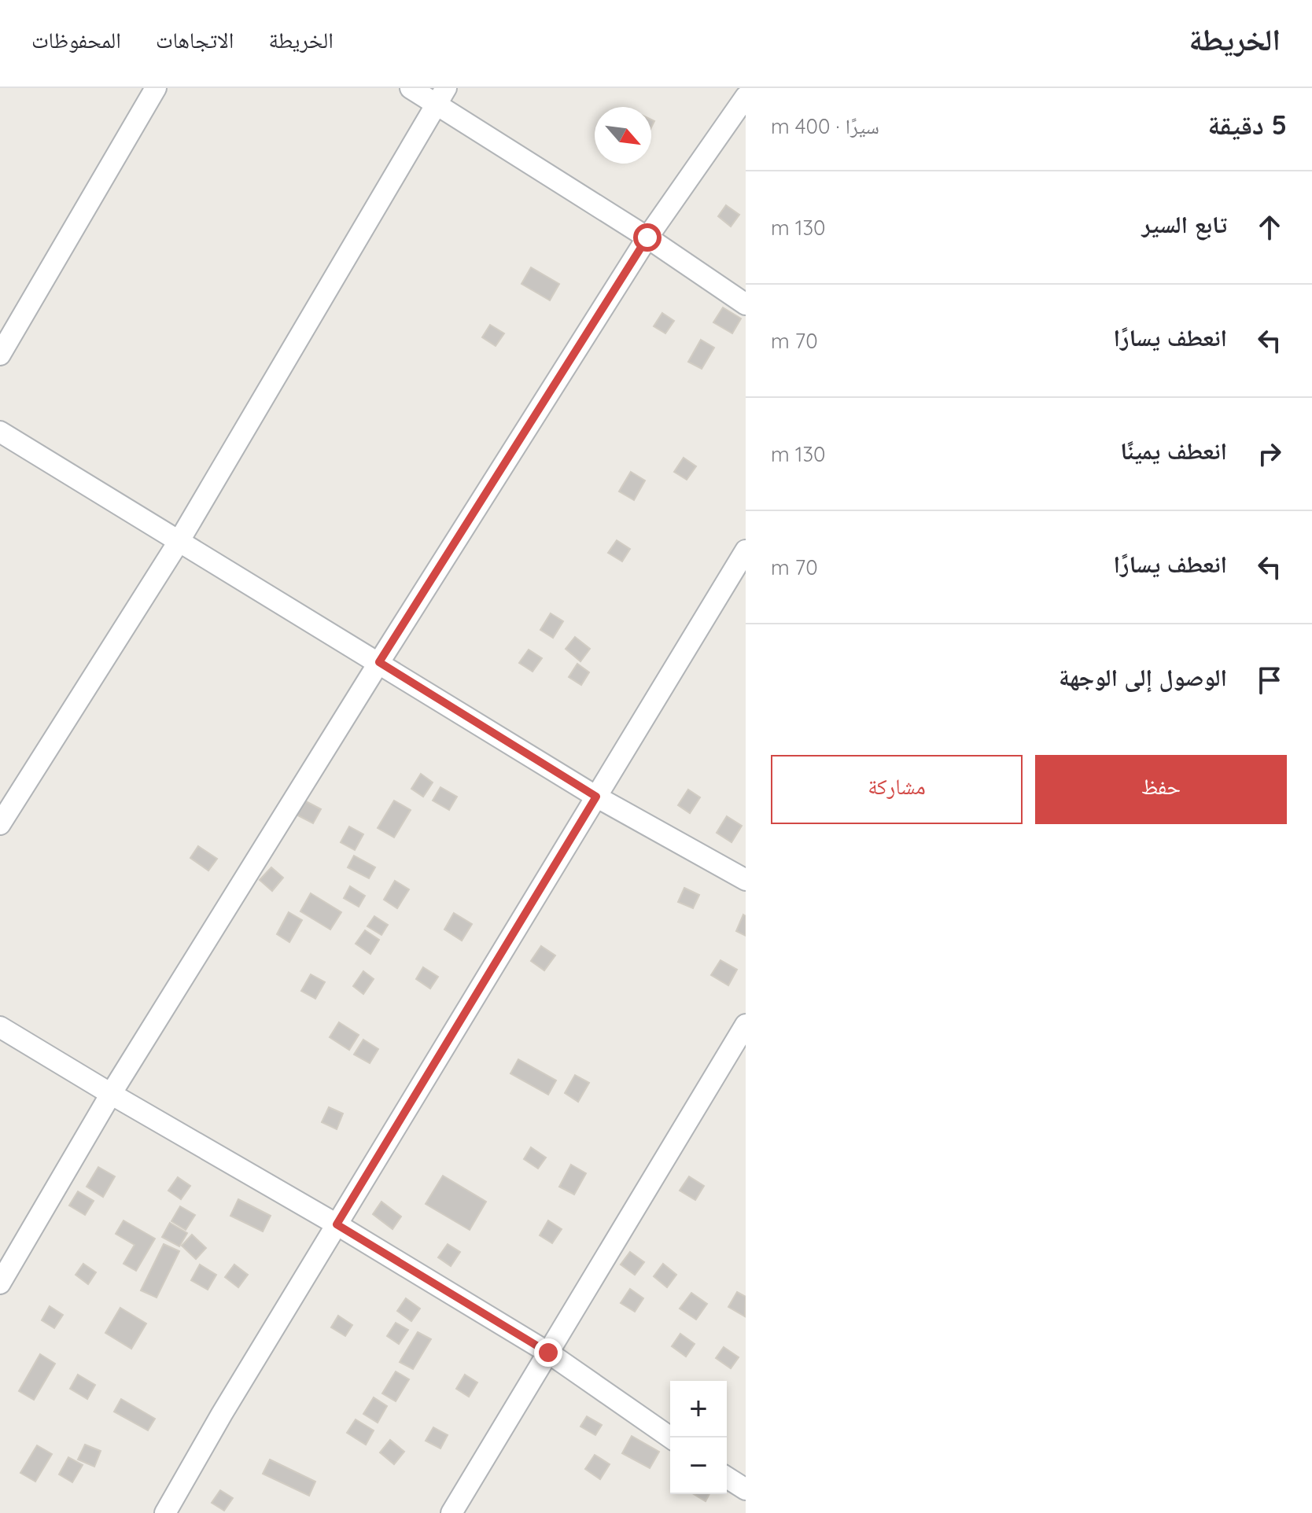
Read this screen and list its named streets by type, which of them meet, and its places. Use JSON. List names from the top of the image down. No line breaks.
{"north":"bottom right","page":{"header":"الخريطة","nav":["الخريطة","الاتجاهات","المحفوظات"],"heading":["5 دقيقة","سيرًا · 400 m"],"list":[["تابع السير","130 m"],["انعطف يسارًا","70 m"],["انعطف يمينًا","130 m"],["انعطف يسارًا","70 m"],"الوصول إلى الوجهة"],"buttons":["حفظ","مشاركة"],"map_buttons":["+","−"]}}
